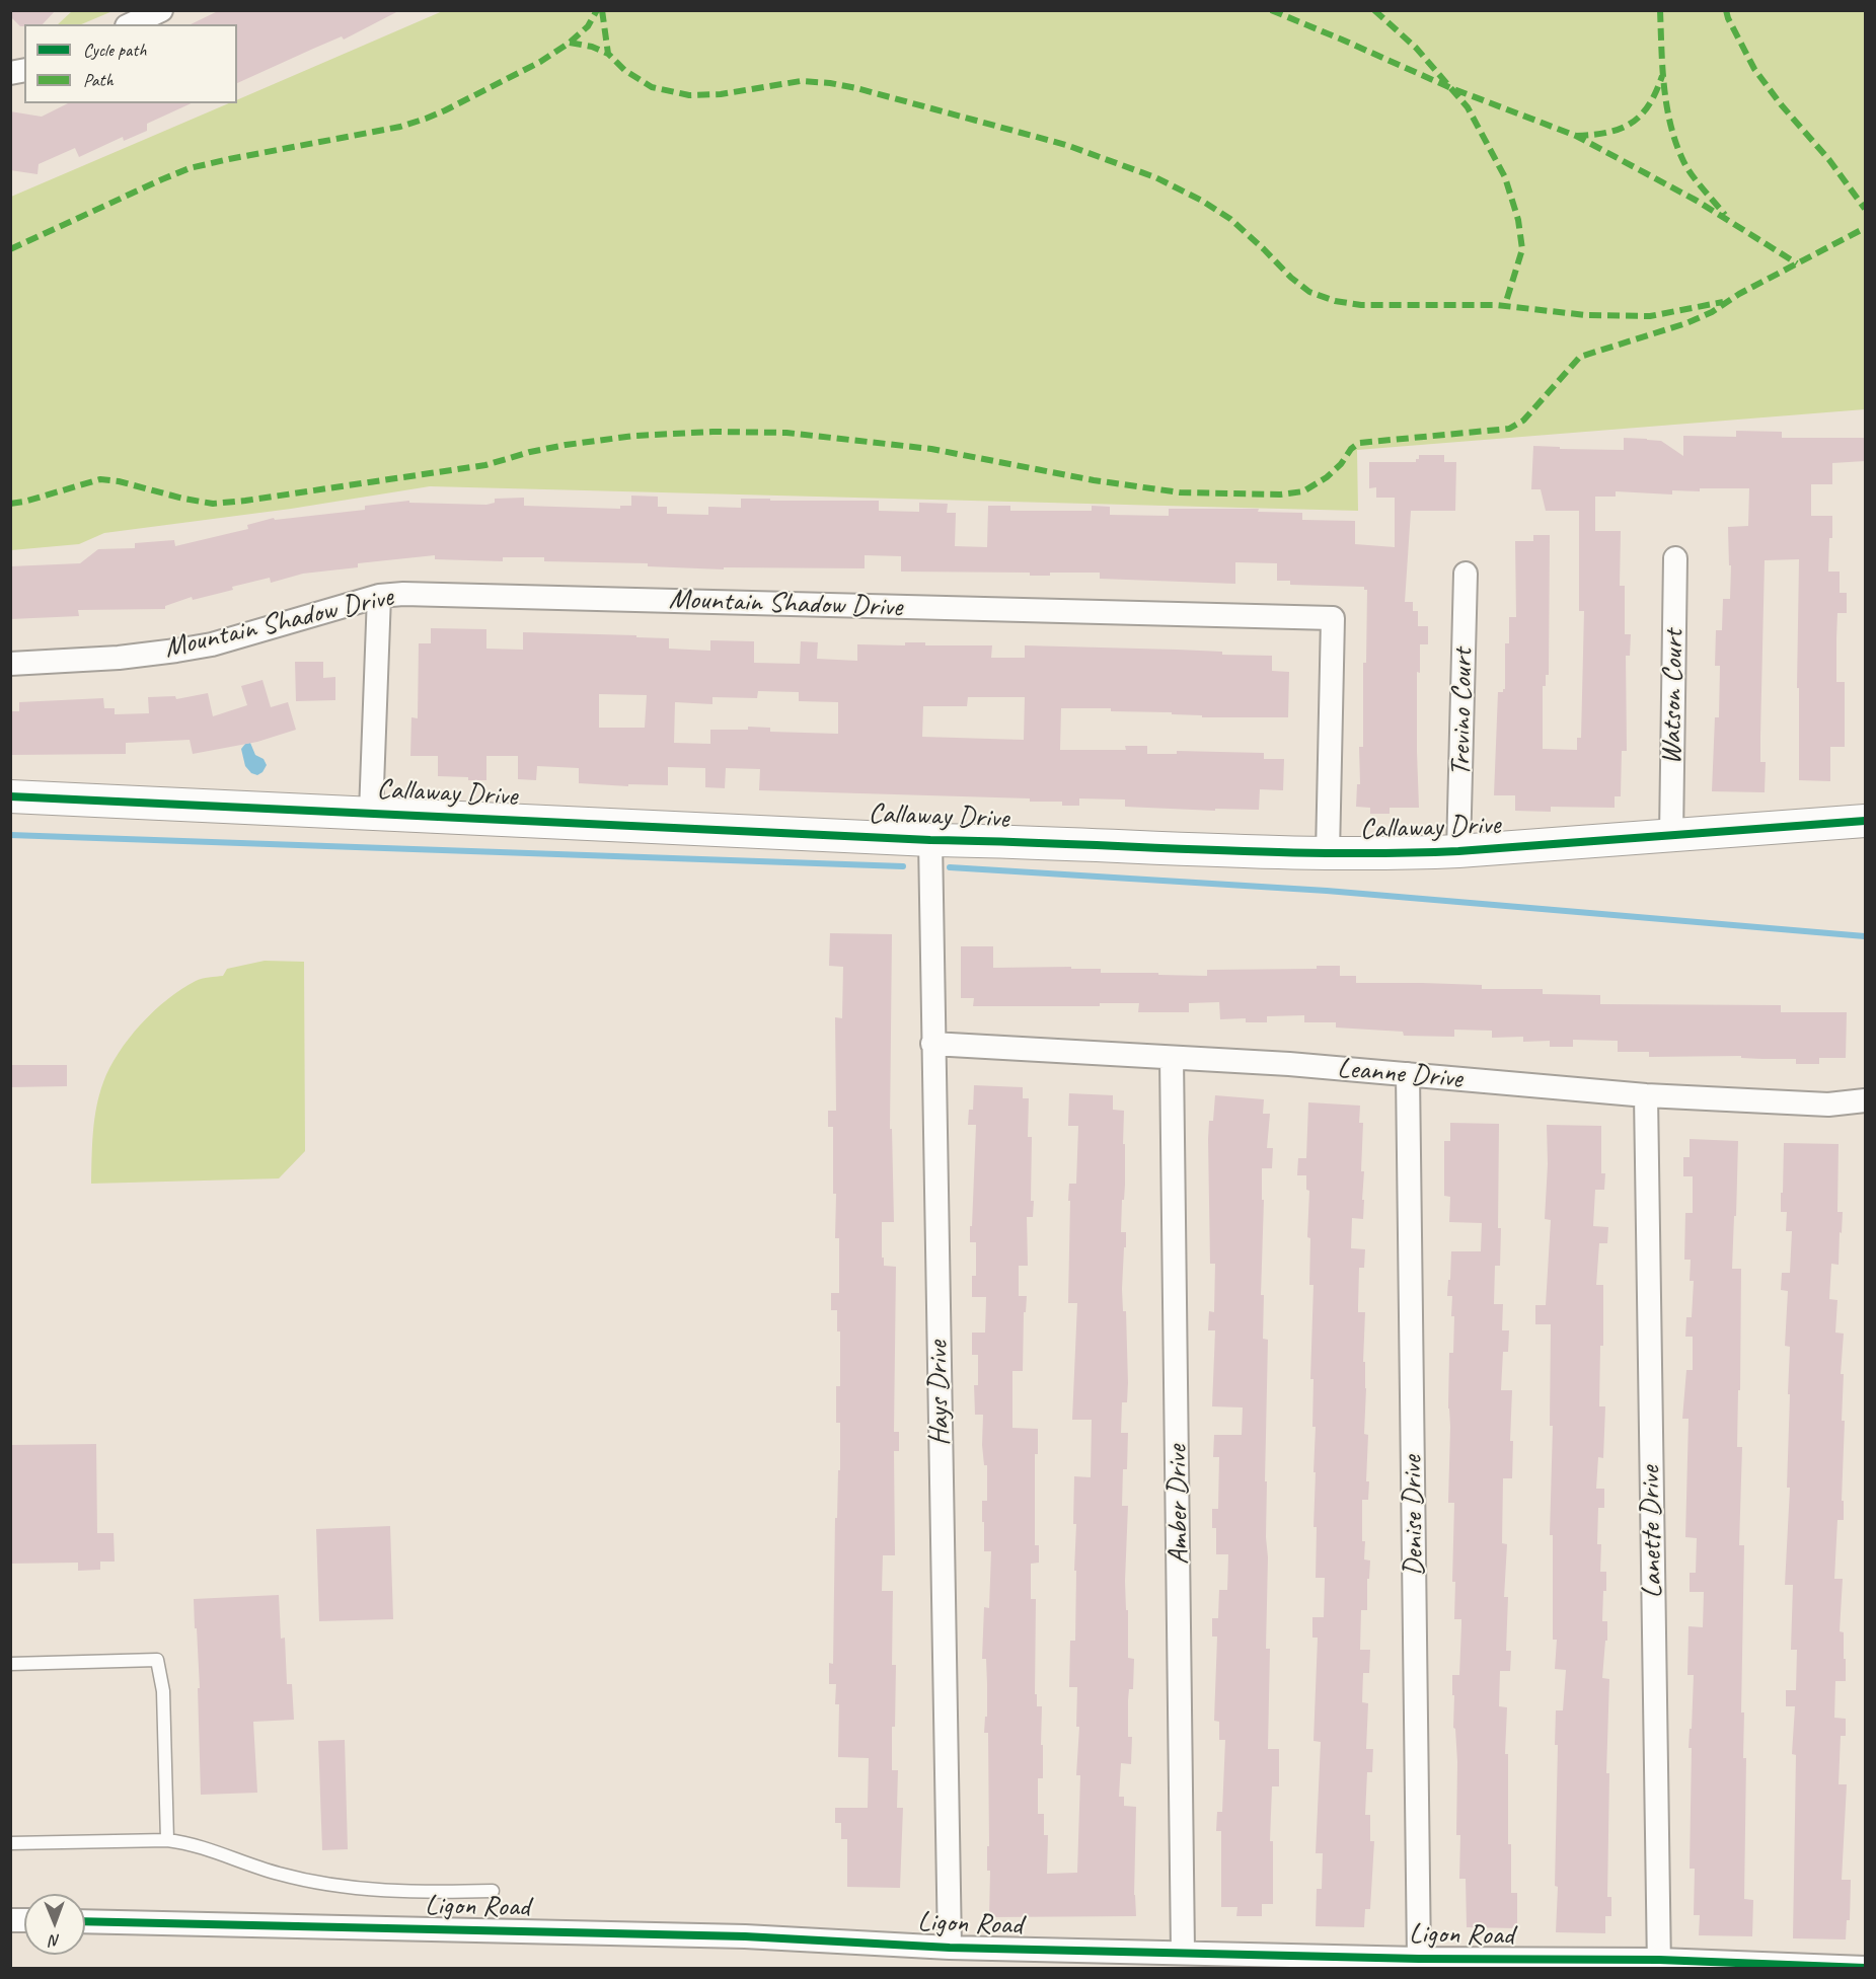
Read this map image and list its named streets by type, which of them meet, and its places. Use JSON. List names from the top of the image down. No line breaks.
{"streets":{"street":["Mountain Shadow Drive","Watson Court","Trevino Court","Callaway Drive","Leanne Drive","Hays Drive","Amber Drive","Denise Drive","Lanette Drive","Ligon Road"]},"crossings":[["Mountain Shadow Drive","Callaway Drive"],["Watson Court","Callaway Drive"],["Trevino Court","Callaway Drive"],["Callaway Drive","Hays Drive"],["Leanne Drive","Hays Drive"],["Leanne Drive","Amber Drive"],["Leanne Drive","Denise Drive"],["Leanne Drive","Lanette Drive"],["Hays Drive","Ligon Road"],["Amber Drive","Ligon Road"],["Denise Drive","Ligon Road"],["Lanette Drive","Ligon Road"]],"legend":["Cycle path","Path"],"north":"bottom"}
